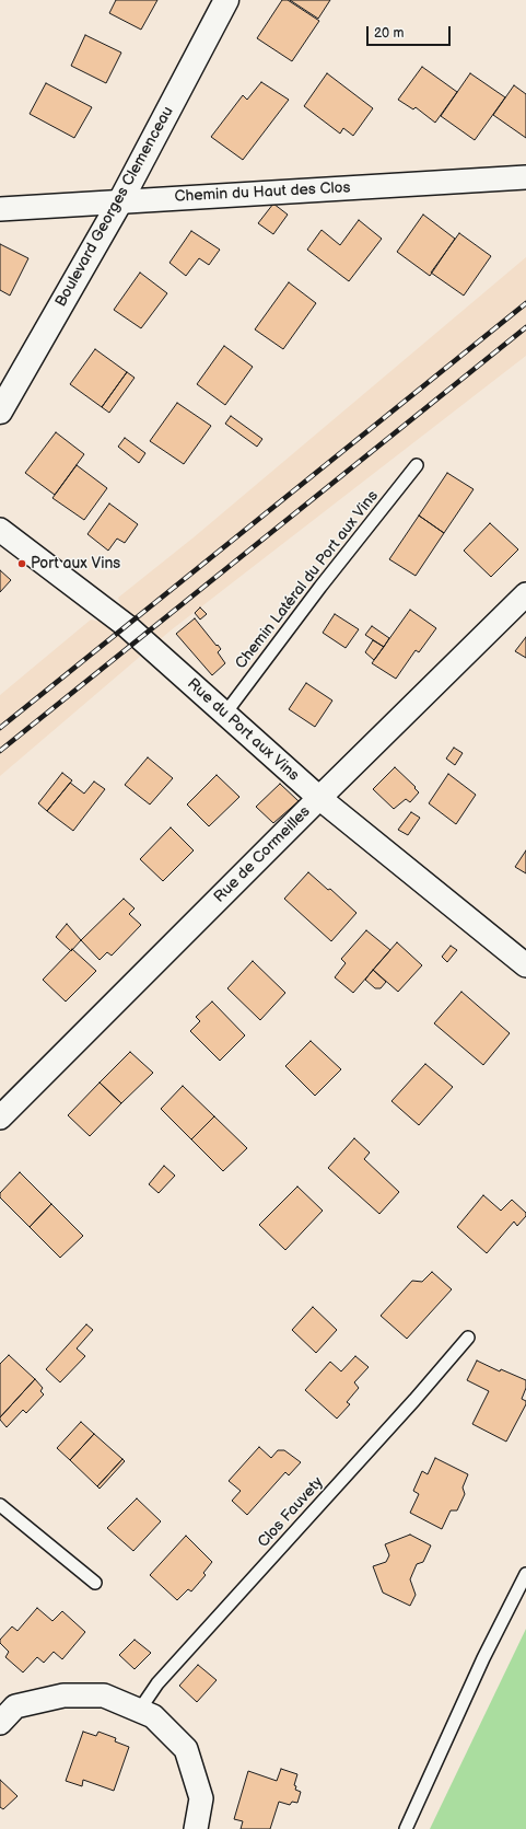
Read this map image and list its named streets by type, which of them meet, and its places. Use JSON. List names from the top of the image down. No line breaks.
{"streets":{"street":["Chemin du Haut des Clos","Boulevard Georges Clemenceau","Rue du Port aux Vins","Rue de Cormeilles"],"lane":["Chemin Latéral du Port aux Vins","Clos Fauvety"]},"crossings":[["Chemin du Haut des Clos","Boulevard Georges Clemenceau"],["Chemin Latéral du Port aux Vins","Rue du Port aux Vins"],["Rue du Port aux Vins","Rue de Cormeilles"]],"places":["Port aux Vins"],"scale_bar":"20 m"}
